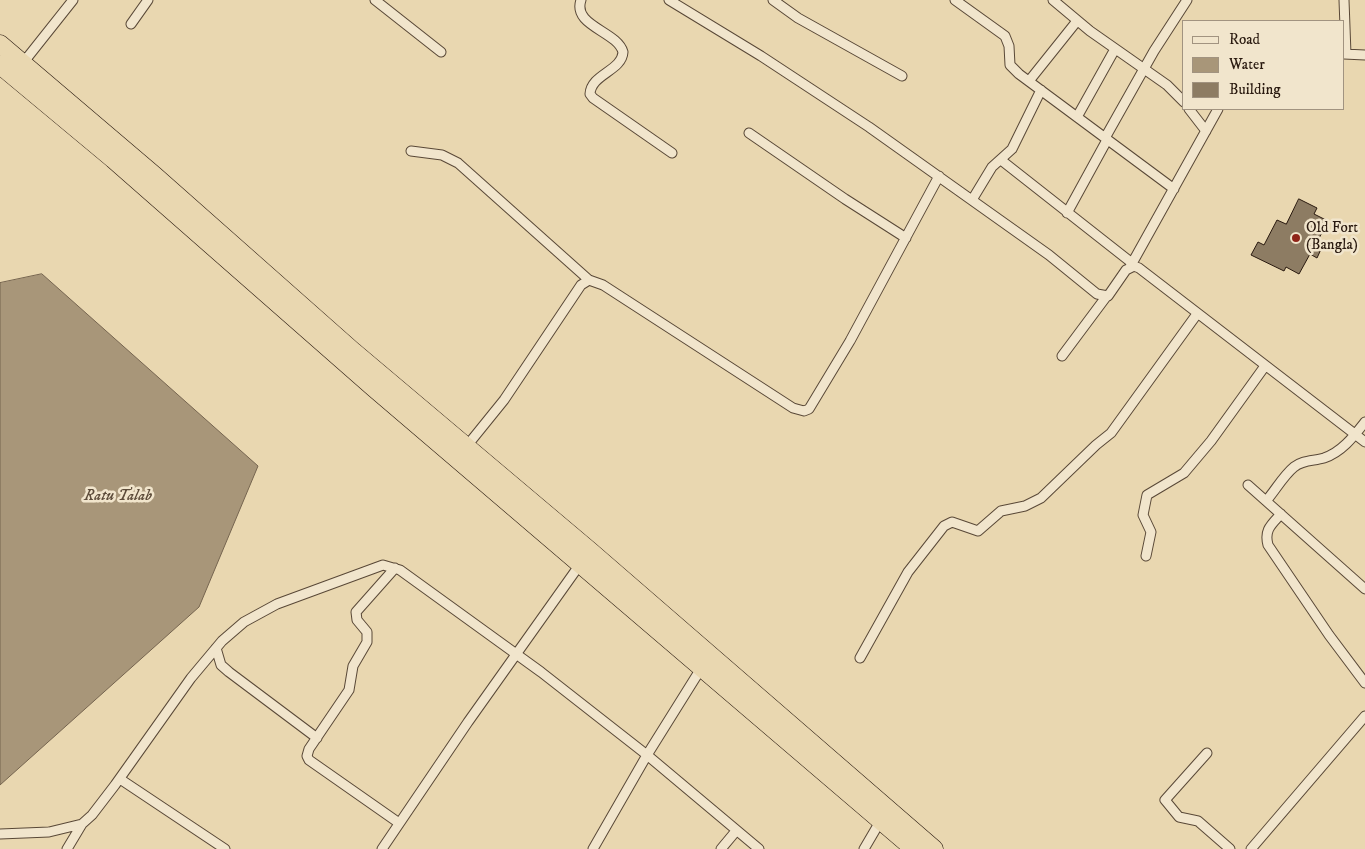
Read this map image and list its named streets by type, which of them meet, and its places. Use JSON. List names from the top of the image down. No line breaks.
{"water":["Ratu Talab"],"places":["Old Fort (Bangla)"],"legend":["Road","Water","Building"]}
